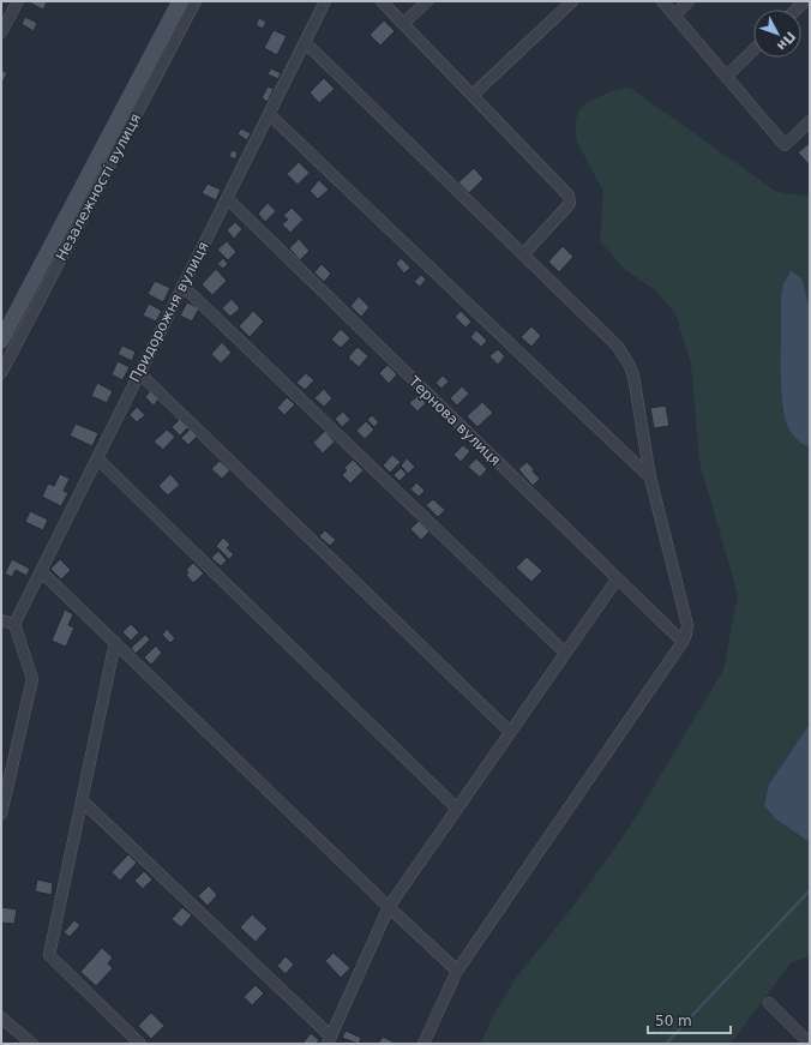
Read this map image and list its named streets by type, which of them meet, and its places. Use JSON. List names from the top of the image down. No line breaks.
{"streets":{"street":["Незалежності вулиця","Придорожня вулиця","Тернова вулиця"]},"crossings":[["Придорожня вулиця","Тернова вулиця"]],"scale_bar":"50 m","north":"bottom right"}
